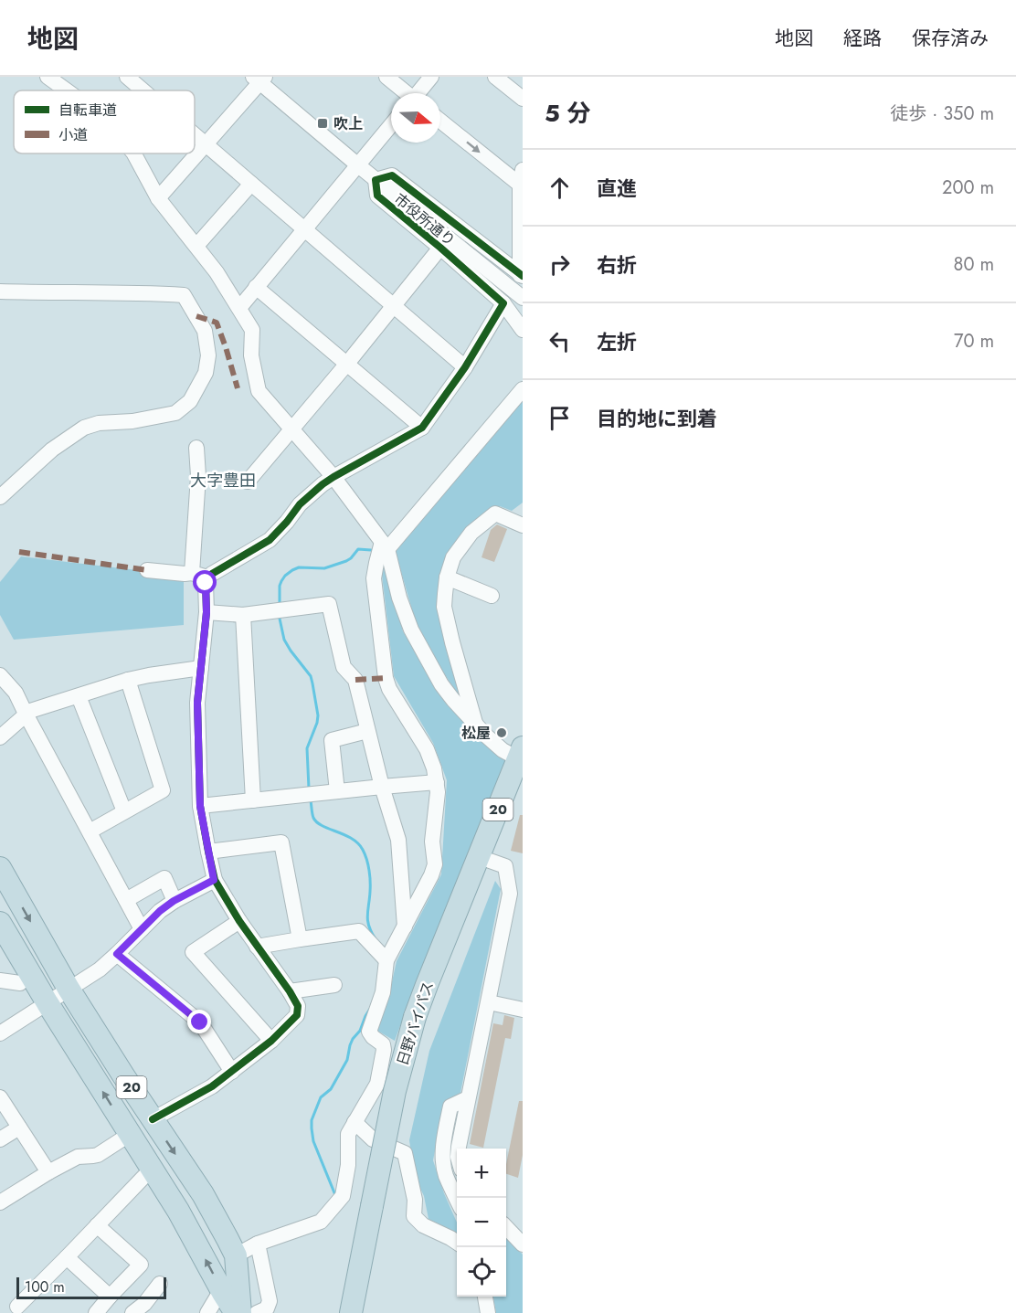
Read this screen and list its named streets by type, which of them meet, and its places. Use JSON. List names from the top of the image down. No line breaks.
{"streets":{"highway":["20","日野バイパス"],"street":["市役所通り"]},"districts":["大字豊田"],"places":{"transit":["吹上"],"other":["松屋"]},"legend":["自転車道","小道"],"scale_bar":"100 m","north":"right","page":{"header":"地図","nav":["地図","経路","保存済み"],"heading":["5 分","徒歩 · 350 m"],"list":[["直進","200 m"],["右折","80 m"],["左折","70 m"],"目的地に到着"],"map_buttons":["+","−"],"scale":"100 m"}}
